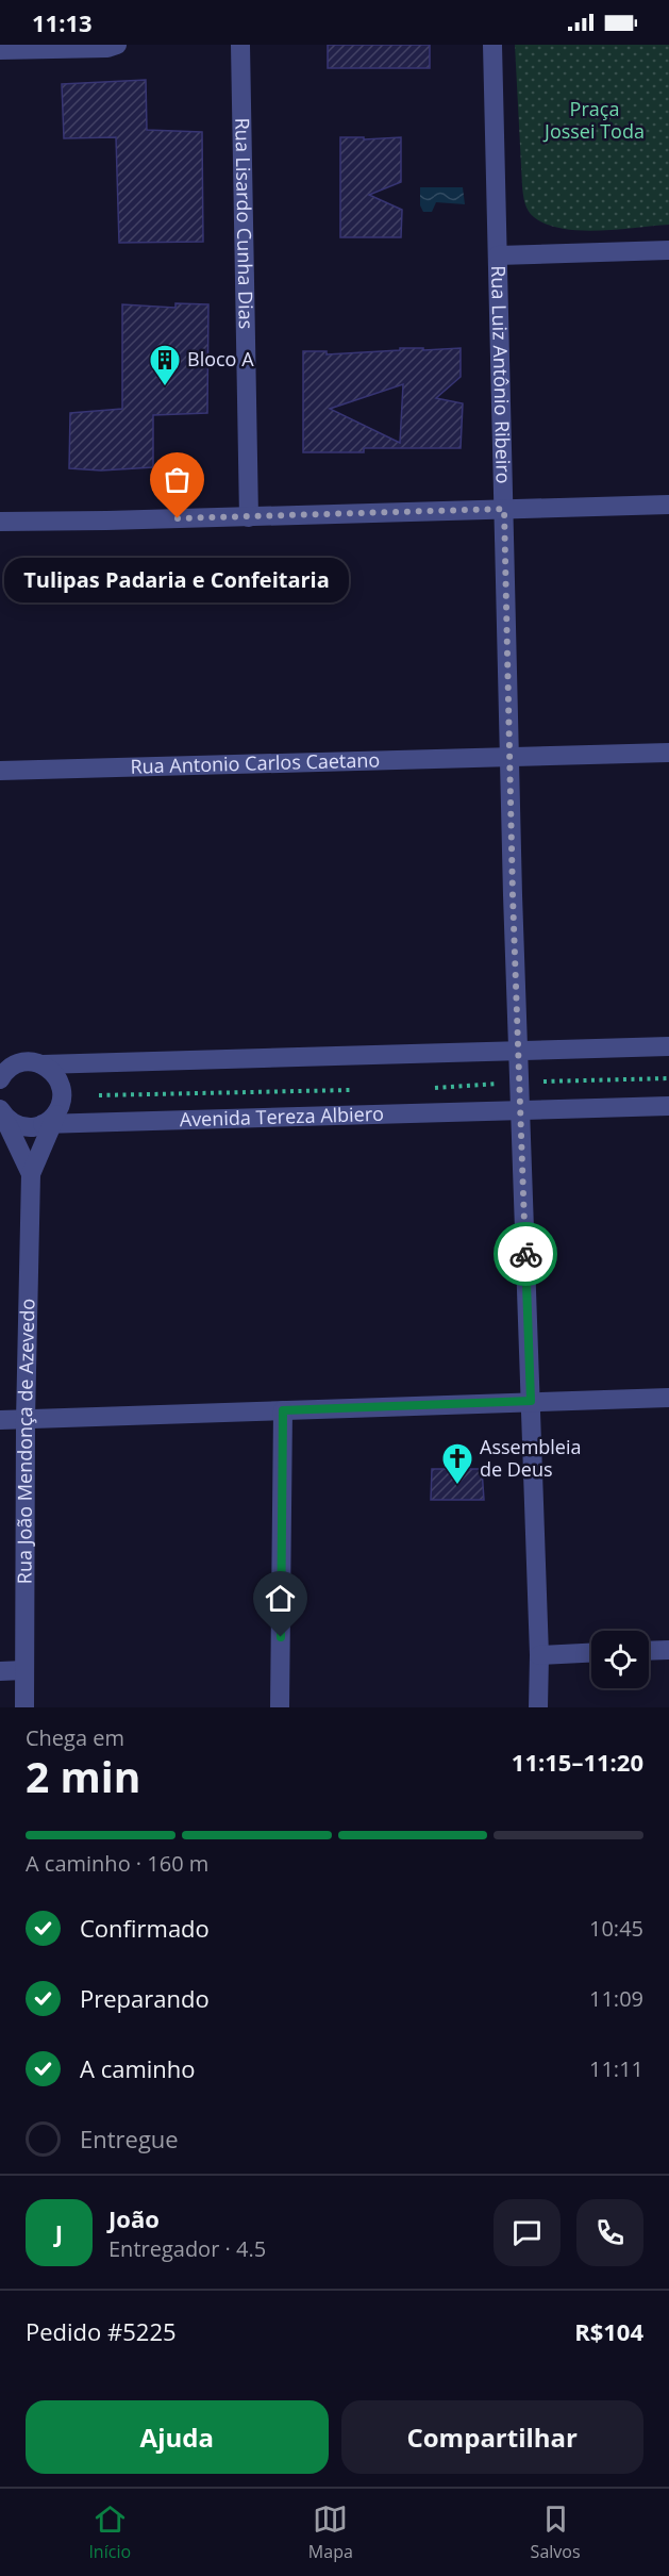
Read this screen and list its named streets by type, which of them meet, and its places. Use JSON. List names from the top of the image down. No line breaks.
{"streets":{"street":["Rua Lisardo Cunha Dias","Rua Luiz Antônio Ribeiro","Rua Antonio Carlos Caetano","Avenida Tereza Albiero","Rua João Mendonça de Azevedo"]},"crossings":[["Rua Luiz Antônio Ribeiro","Rua Antonio Carlos Caetano"],["Rua Luiz Antônio Ribeiro","Avenida Tereza Albiero"],["Avenida Tereza Albiero","Rua João Mendonça de Azevedo"]],"parks":["Praça Jossei Toda"],"places":{"building":["Bloco A"],"other":["Tulipas Padaria e Confeitaria"],"church":["Assembleia de Deus"]},"page":{"status":"11:13","bubble":"Tulipas Padaria e Confeitaria","heading":["2 min","Chega em","11:15–11:20"],"panel":["João","Entregador · 4.5","Pedido #5225","R$104"],"bar":"A caminho · 160 m","list":[["Confirmado","10:45"],["Preparando","11:09"],["A caminho","11:11"],"Entregue"],"round":"J","buttons":["Ajuda","Compartilhar"],"tabs":["Início","Mapa","Salvos"]}}
